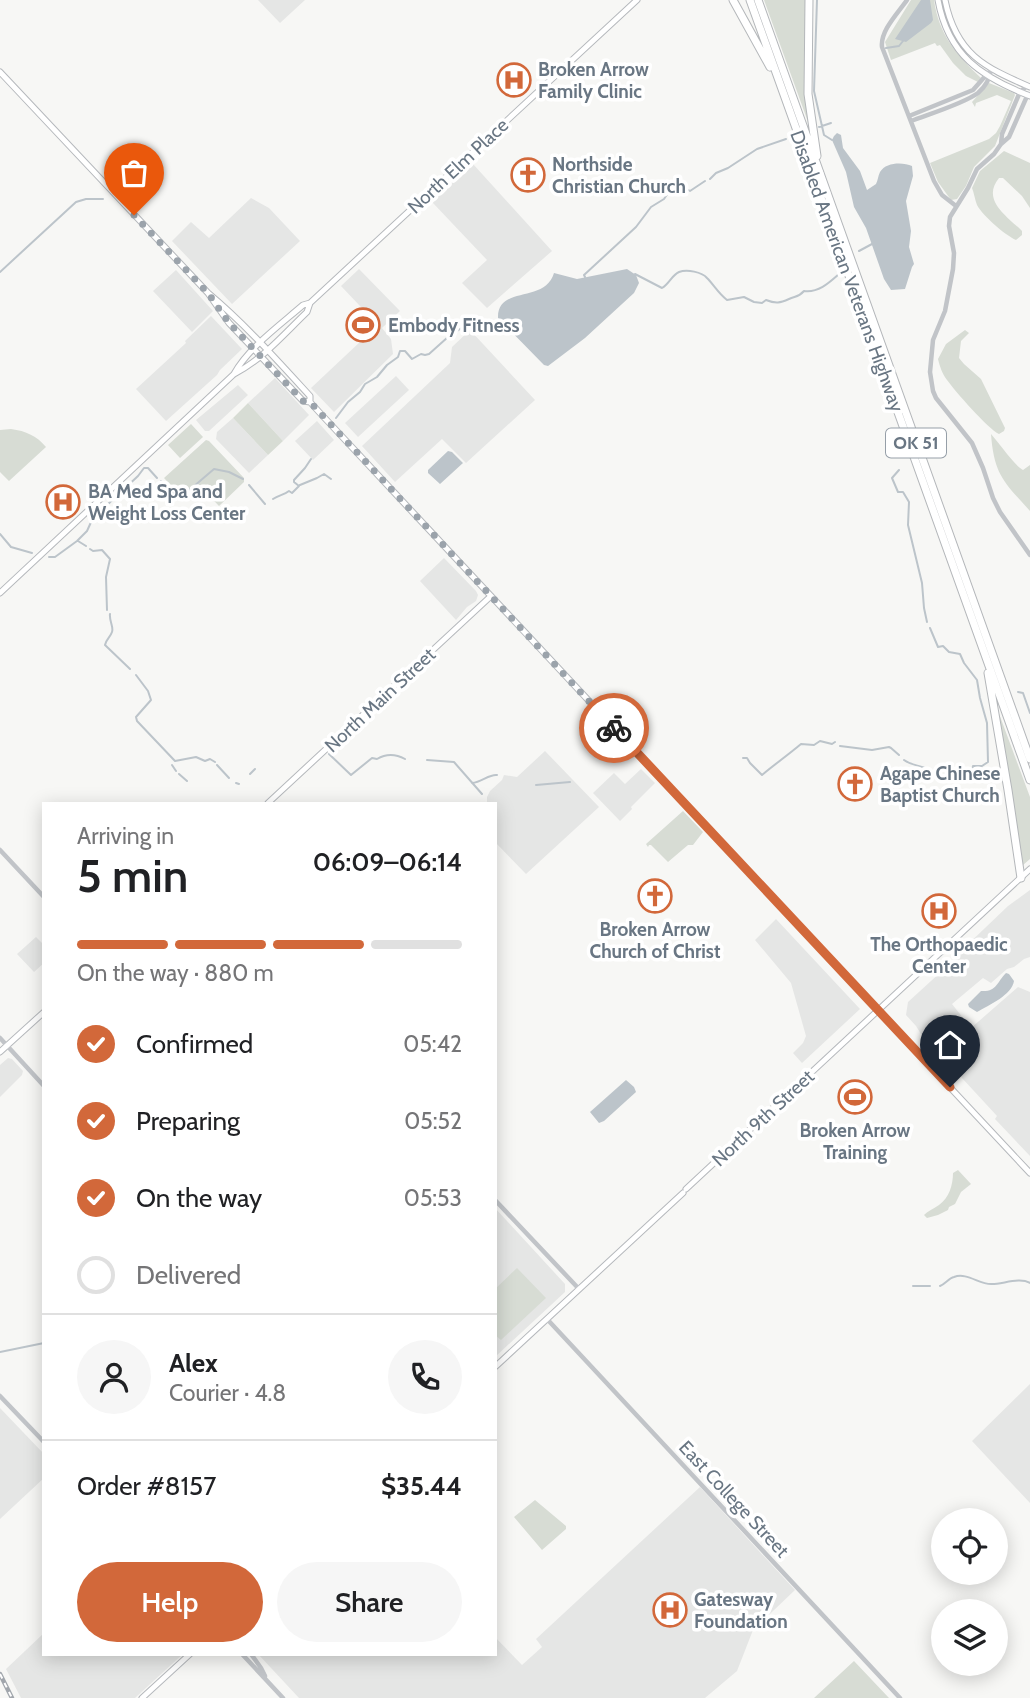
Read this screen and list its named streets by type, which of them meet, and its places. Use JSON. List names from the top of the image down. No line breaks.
{"streets":{"highway":["Disabled American Veterans Highway","OK 51"],"main road":["North Elm Place","North Main Street","North 9th Street"],"street":["East College Street"]},"crossings":[["North 9th Street","East College Street"]],"places":{"hospital":["Broken Arrow Family Clinic","BA Med Spa and Weight Loss Center","The Orthopaedic Center","Gatesway Foundation"],"church":["Northside Christian Church","Agape Chinese Baptist Church","Broken Arrow Church of Christ"],"sports":["Embody Fitness","Broken Arrow Training"]},"page":{"heading":["5 min","Arriving in","06:09–06:14"],"panel":["Alex","Courier · 4.8","Order #8157","$35.44"],"bar":"On the way · 880 m","list":[["Confirmed","05:42"],["Preparing","05:52"],["On the way","05:53"],"Delivered"],"buttons":["Help","Share"]}}
